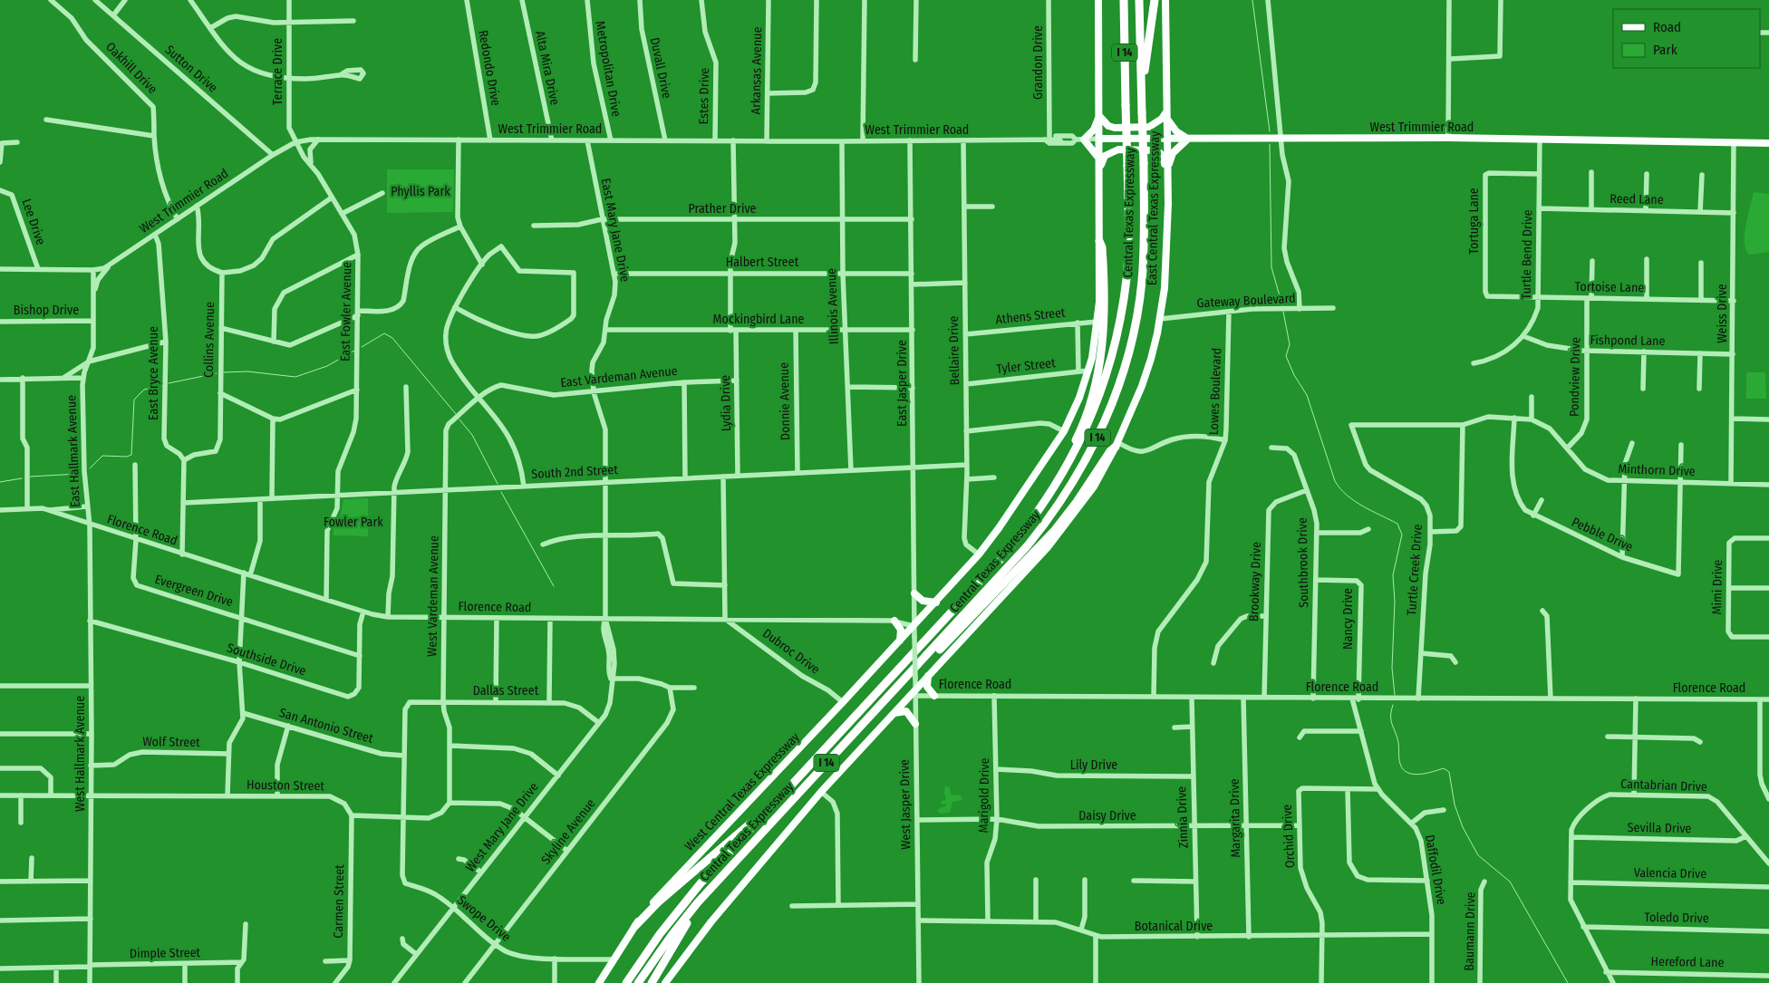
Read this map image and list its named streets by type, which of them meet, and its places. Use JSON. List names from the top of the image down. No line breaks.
{"streets":{"highway":["I 14","Central Texas Expressway"],"main road":["West Trimmier Road","East Central Texas Expressway","West Central Texas Expressway"],"street":["Grandon Drive","Oakhill Drive","Redondo Drive","Alta Mira Drive","Duvall Drive","Sutton Drive","Metropolitan Drive","Arkansas Avenue","Terrace Drive","Estes Drive","Reed Lane","Prather Drive","Tortuga Lane","Lee Drive","East Mary Jane Drive","Turtle Bend Drive","Halbert Street","Tortoise Lane","Gateway Boulevard","Illinois Avenue","Bishop Drive","East Fowler Avenue","Weiss Drive","Athens Street","Mockingbird Lane","Collins Avenue","Fishpond Lane","Bellaire Drive","Tyler Street","East Bryce Avenue","East Vardeman Avenue","Pondview Drive","East Jasper Drive","Lowes Boulevard","Donnie Avenue","Lydia Drive","East Hallmark Avenue","Minthorn Drive","South 2nd Street","Florence Road","Pebble Drive","Southbrook Drive","Turtle Creek Drive","Brookway Drive","Mimi Drive","Evergreen Drive","West Vardeman Avenue","Nancy Drive","Dubroc Drive","Southside Drive","Dallas Street","San Antonio Street","Wolf Street","West Hallmark Avenue","Lily Drive","Houston Street","Cantabrian Drive","Marigold Drive","West Jasper Drive","Daisy Drive","Zinnia Drive","Margarita Drive","West Mary Jane Drive","Sevilla Drive","Skyline Avenue","Orchid Drive","Daffodil Drive","Valencia Drive","Carmen Street","Toledo Drive","Swope Drive","Botanical Drive","Baumann Drive","Dimple Street","Hereford Lane"]},"crossings":[["Grandon Drive","West Trimmier Road"],["Oakhill Drive","West Trimmier Road"],["Redondo Drive","West Trimmier Road"],["Alta Mira Drive","West Trimmier Road"],["Duvall Drive","West Trimmier Road"],["Sutton Drive","West Trimmier Road"],["Metropolitan Drive","West Trimmier Road"],["Arkansas Avenue","West Trimmier Road"],["Terrace Drive","West Trimmier Road"],["Terrace Drive","East Fowler Avenue"],["Estes Drive","West Trimmier Road"],["West Trimmier Road","East Central Texas Expressway"],["West Trimmier Road","Lee Drive"],["West Trimmier Road","East Mary Jane Drive"],["West Trimmier Road","Turtle Bend Drive"],["West Trimmier Road","Illinois Avenue"],["West Trimmier Road","East Fowler Avenue"],["West Trimmier Road","Weiss Drive"],["West Trimmier Road","Bellaire Drive"],["West Trimmier Road","East Bryce Avenue"],["West Trimmier Road","East Jasper Drive"],["West Trimmier Road","Lydia Drive"],["Reed Lane","Turtle Bend Drive"],["Reed Lane","Weiss Drive"],["Prather Drive","East Mary Jane Drive"],["Prather Drive","Illinois Avenue"],["Prather Drive","East Jasper Drive"],["Prather Drive","Lydia Drive"],["East Central Texas Expressway","Gateway Boulevard"],["East Central Texas Expressway","Florence Road"],["East Central Texas Expressway","West Jasper Drive"],["Tortuga Lane","Turtle Bend Drive"],["Tortuga Lane","Tortoise Lane"],["East Mary Jane Drive","Halbert Street"],["East Mary Jane Drive","Mockingbird Lane"],["East Mary Jane Drive","East Vardeman Avenue"],["East Mary Jane Drive","South 2nd Street"],["East Mary Jane Drive","West Mary Jane Drive"],["Turtle Bend Drive","Tortoise Lane"],["Turtle Bend Drive","Fishpond Lane"],["Halbert Street","Illinois Avenue"],["Halbert Street","East Jasper Drive"],["Halbert Street","Lydia Drive"],["Tortoise Lane","Weiss Drive"],["Tortoise Lane","Pondview Drive"],["Gateway Boulevard","Lowes Boulevard"],["Illinois Avenue","Mockingbird Lane"],["Illinois Avenue","South 2nd Street"],["East Fowler Avenue","South 2nd Street"],["East Fowler Avenue","Florence Road"],["Weiss Drive","Fishpond Lane"],["Weiss Drive","Minthorn Drive"],["Athens Street","Bellaire Drive"],["Mockingbird Lane","East Jasper Drive"],["Mockingbird Lane","Donnie Avenue"],["Mockingbird Lane","Lydia Drive"],["Collins Avenue","East Bryce Avenue"],["Fishpond Lane","Pondview Drive"],["Bellaire Drive","Tyler Street"],["Bellaire Drive","South 2nd Street"],["East Vardeman Avenue","Lydia Drive"],["East Vardeman Avenue","South 2nd Street"],["East Vardeman Avenue","West Vardeman Avenue"],["Pondview Drive","Minthorn Drive"],["East Jasper Drive","South 2nd Street"],["East Jasper Drive","Florence Road"],["East Jasper Drive","West Central Texas Expressway"],["East Jasper Drive","West Jasper Drive"],["Lowes Boulevard","Florence Road"],["Donnie Avenue","South 2nd Street"],["Lydia Drive","South 2nd Street"],["East Hallmark Avenue","Florence Road"],["East Hallmark Avenue","West Hallmark Avenue"],["Minthorn Drive","Pebble Drive"],["Minthorn Drive","Turtle Creek Drive"],["South 2nd Street","West Vardeman Avenue"],["South 2nd Street","West Mary Jane Drive"],["Florence Road","Southbrook Drive"],["Florence Road","Turtle Creek Drive"],["Florence Road","Brookway Drive"],["Florence Road","Evergreen Drive"],["Florence Road","West Vardeman Avenue"],["Florence Road","Nancy Drive"],["Florence Road","Dubroc Drive"],["Florence Road","Southside Drive"],["Florence Road","West Hallmark Avenue"],["Florence Road","West Central Texas Expressway"],["Florence Road","Marigold Drive"],["Florence Road","West Jasper Drive"],["Florence Road","Zinnia Drive"],["Florence Road","Margarita Drive"],["Florence Road","West Mary Jane Drive"],["Florence Road","Daffodil Drive"],["Southbrook Drive","Brookway Drive"],["Southbrook Drive","Nancy Drive"],["Evergreen Drive","Southside Drive"],["West Vardeman Avenue","Dallas Street"],["Nancy Drive","Daffodil Drive"],["Dubroc Drive","West Central Texas Expressway"],["Southside Drive","West Hallmark Avenue"],["Dallas Street","San Antonio Street"],["Dallas Street","West Mary Jane Drive"],["Wolf Street","West Hallmark Avenue"],["West Hallmark Avenue","Houston Street"],["West Hallmark Avenue","Dimple Street"],["Lily Drive","Marigold Drive"],["Lily Drive","Zinnia Drive"],["Houston Street","Carmen Street"],["Cantabrian Drive","Sevilla Drive"],["Cantabrian Drive","Valencia Drive"],["Cantabrian Drive","Toledo Drive"],["Cantabrian Drive","Hereford Lane"],["West Central Texas Expressway","West Jasper Drive"],["West Central Texas Expressway","Swope Drive"],["Marigold Drive","Daisy Drive"],["Marigold Drive","Botanical Drive"],["West Jasper Drive","Daisy Drive"],["West Jasper Drive","Botanical Drive"],["Daisy Drive","Zinnia Drive"],["Daisy Drive","Margarita Drive"],["Daisy Drive","Orchid Drive"],["Zinnia Drive","Botanical Drive"],["Margarita Drive","Botanical Drive"],["West Mary Jane Drive","Swope Drive"],["Skyline Avenue","Swope Drive"],["Orchid Drive","Daffodil Drive"],["Orchid Drive","Botanical Drive"],["Daffodil Drive","Botanical Drive"]],"parks":["Phyllis Park","Fowler Park"],"legend":["Road","Park"]}
